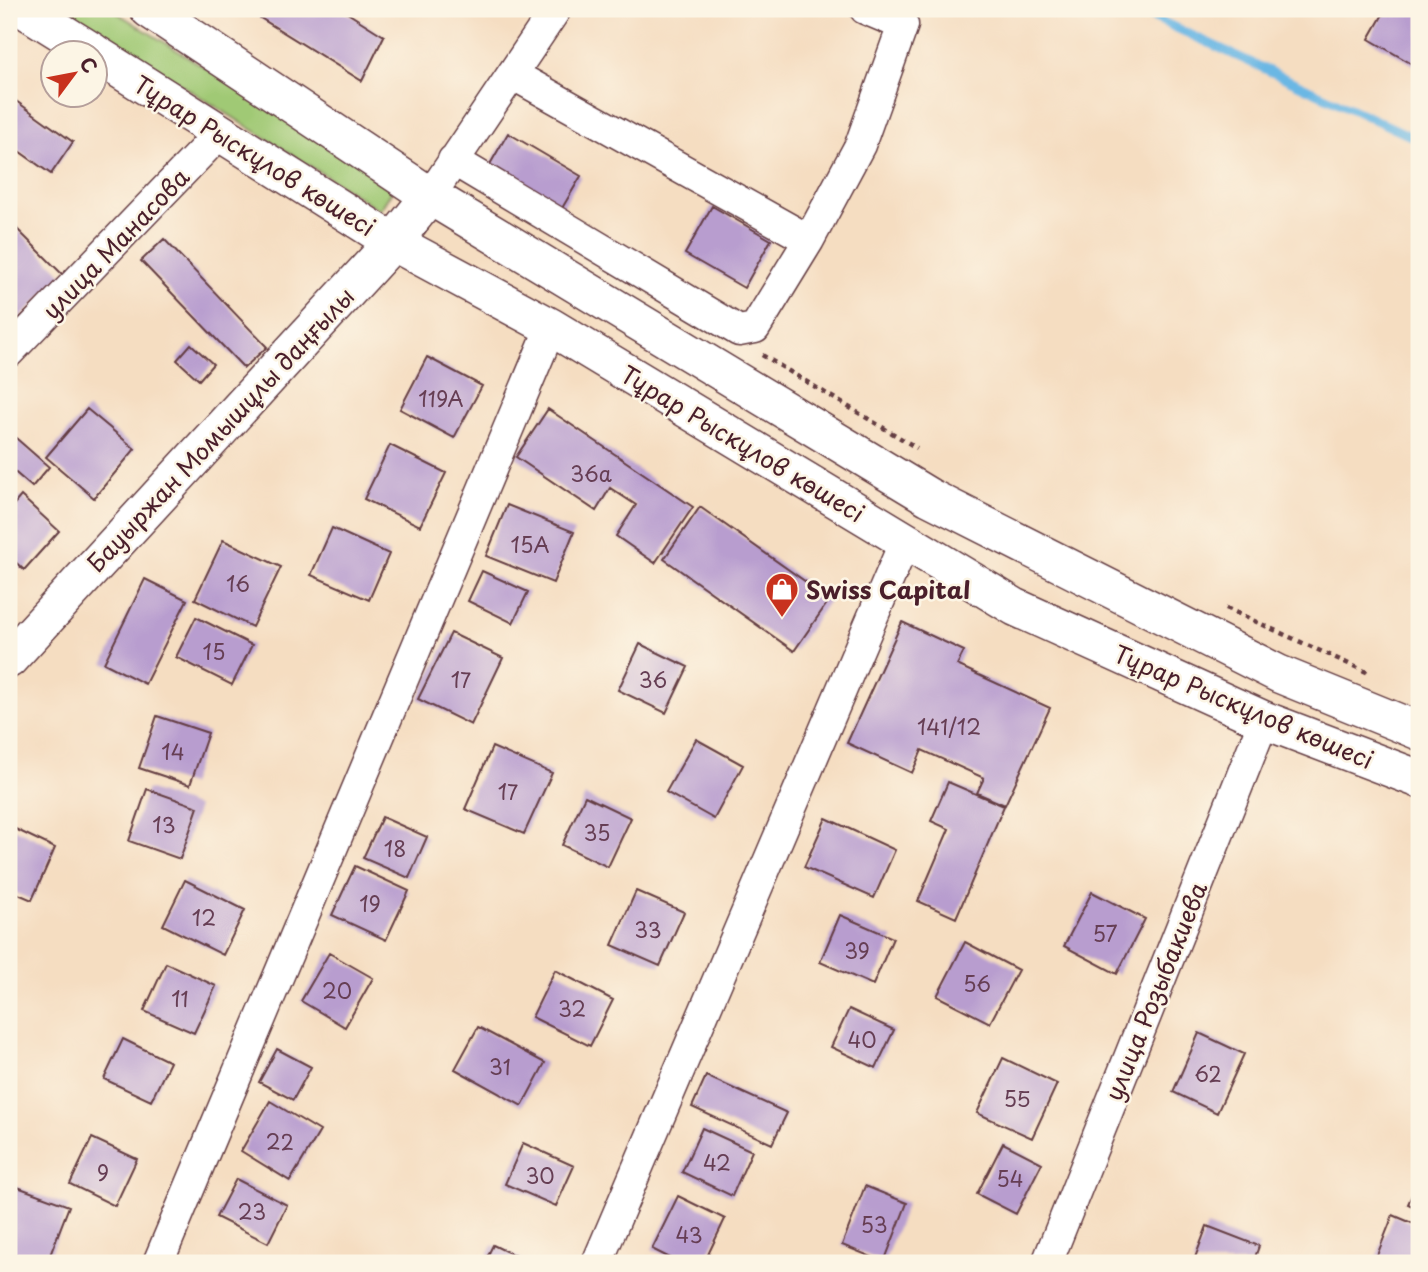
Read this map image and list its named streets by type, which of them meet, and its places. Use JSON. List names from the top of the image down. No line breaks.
{"streets":{"main road":["Тұрар Рыскұлов көшесі","Бауыржан Момышұлы даңғылы"],"street":["улица Манасова","улица Розыбакиева"]},"crossings":[["Тұрар Рыскұлов көшесі","улица Манасова"],["Тұрар Рыскұлов көшесі","Бауыржан Момышұлы даңғылы"],["Тұрар Рыскұлов көшесі","улица Розыбакиева"]],"places":{"shop":["Swiss Capital"]},"house_numbers":["119А","36а","15А","16","15","17","36","141/12","14","17","13","35","18","19","12","33","57","39","56","20","11","32","40","31","62","55","22","42","9","30","54","23","53","43"],"north":"top right"}
